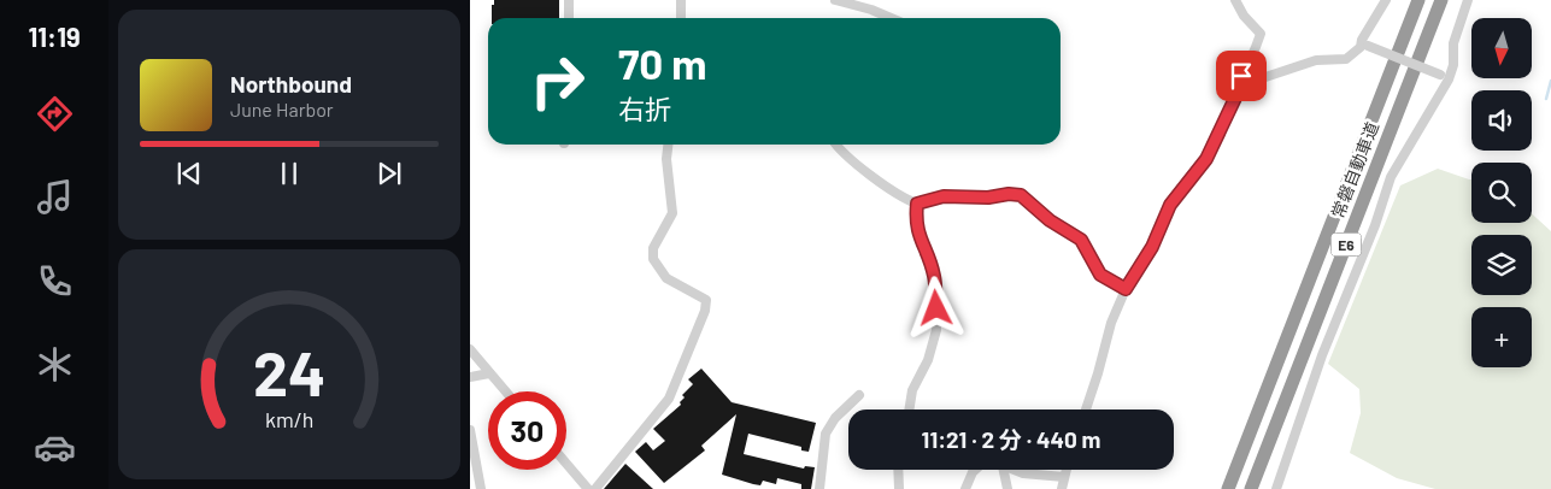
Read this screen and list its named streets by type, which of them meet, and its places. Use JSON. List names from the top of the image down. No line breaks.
{"streets":{"highway":["常磐自動車道","E6"]},"north":"bottom","page":{"tabs":"11:19","map_buttons":"+","turn":["70 m","右折"],"song":["Northbound","June Harbor"],"limit":"30","trip":"11:21 · 2 分 · 440 m","gauge":["24","km/h"]}}
